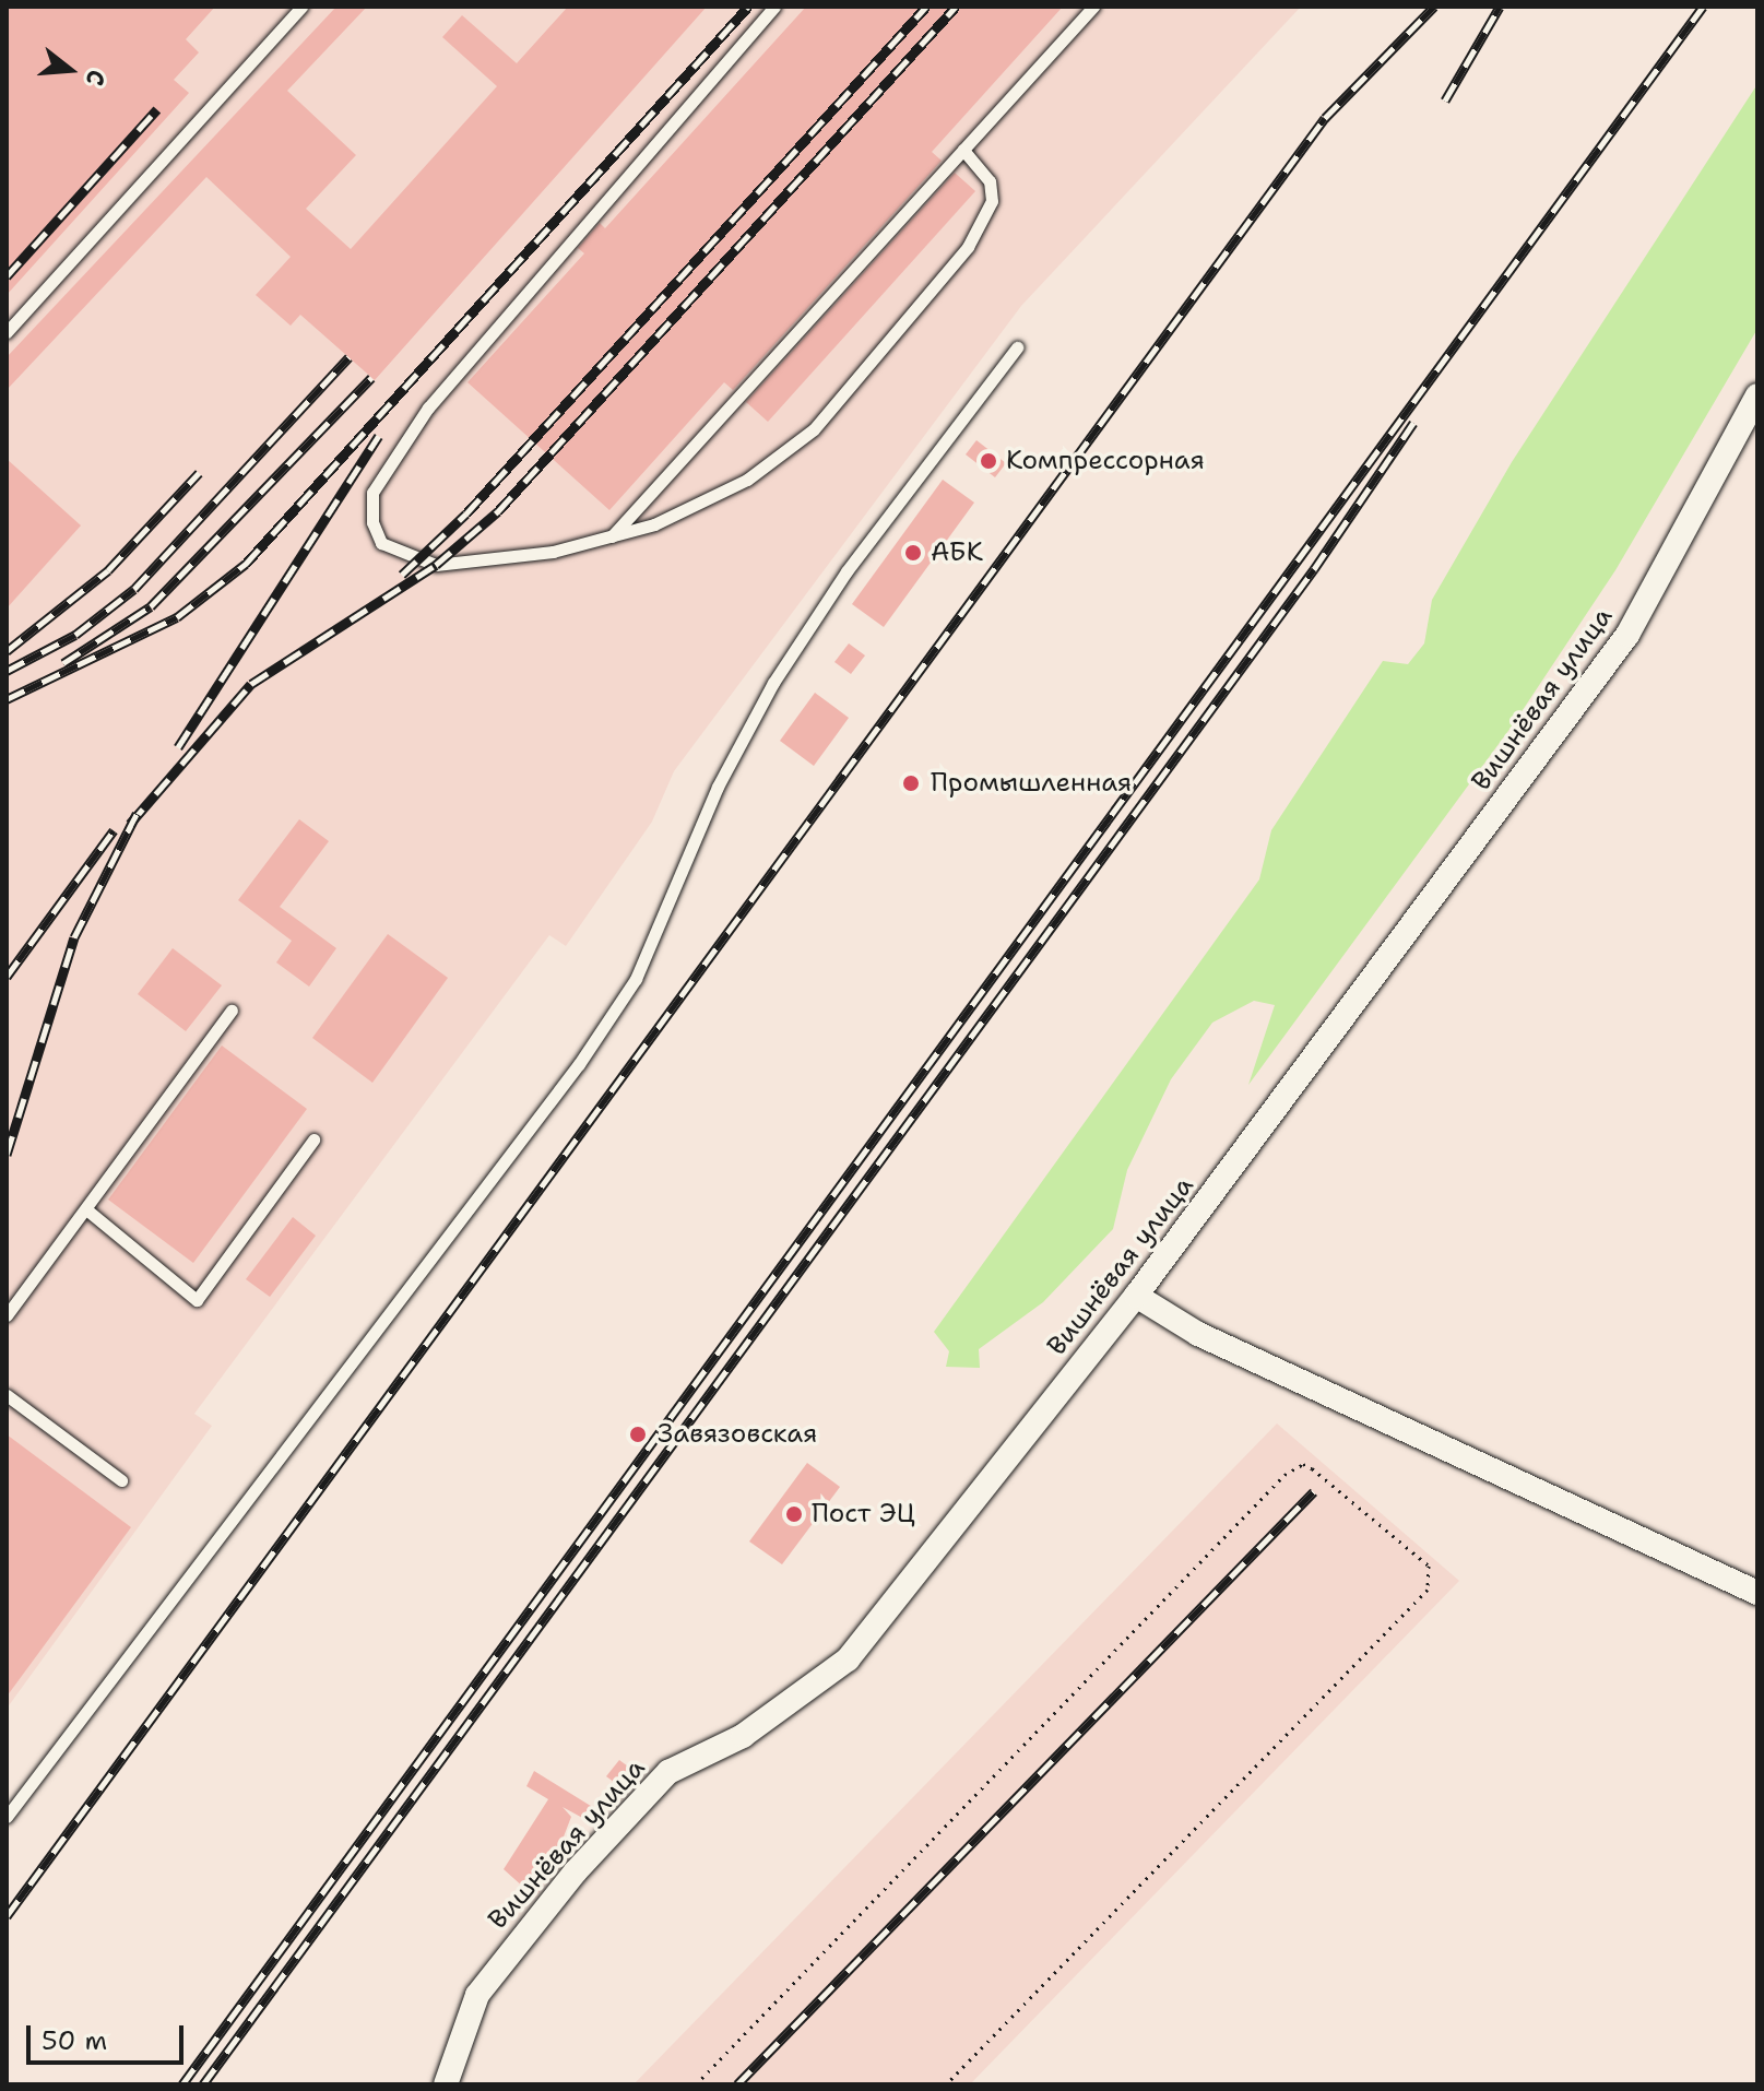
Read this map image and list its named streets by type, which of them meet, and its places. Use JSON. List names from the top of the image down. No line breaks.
{"streets":{"street":["Вишнёвая улица"]},"places":["Компрессорная","АБК","Промышленная","Завязовская","Пост ЭЦ"],"scale_bar":"50 m","north":"right"}
